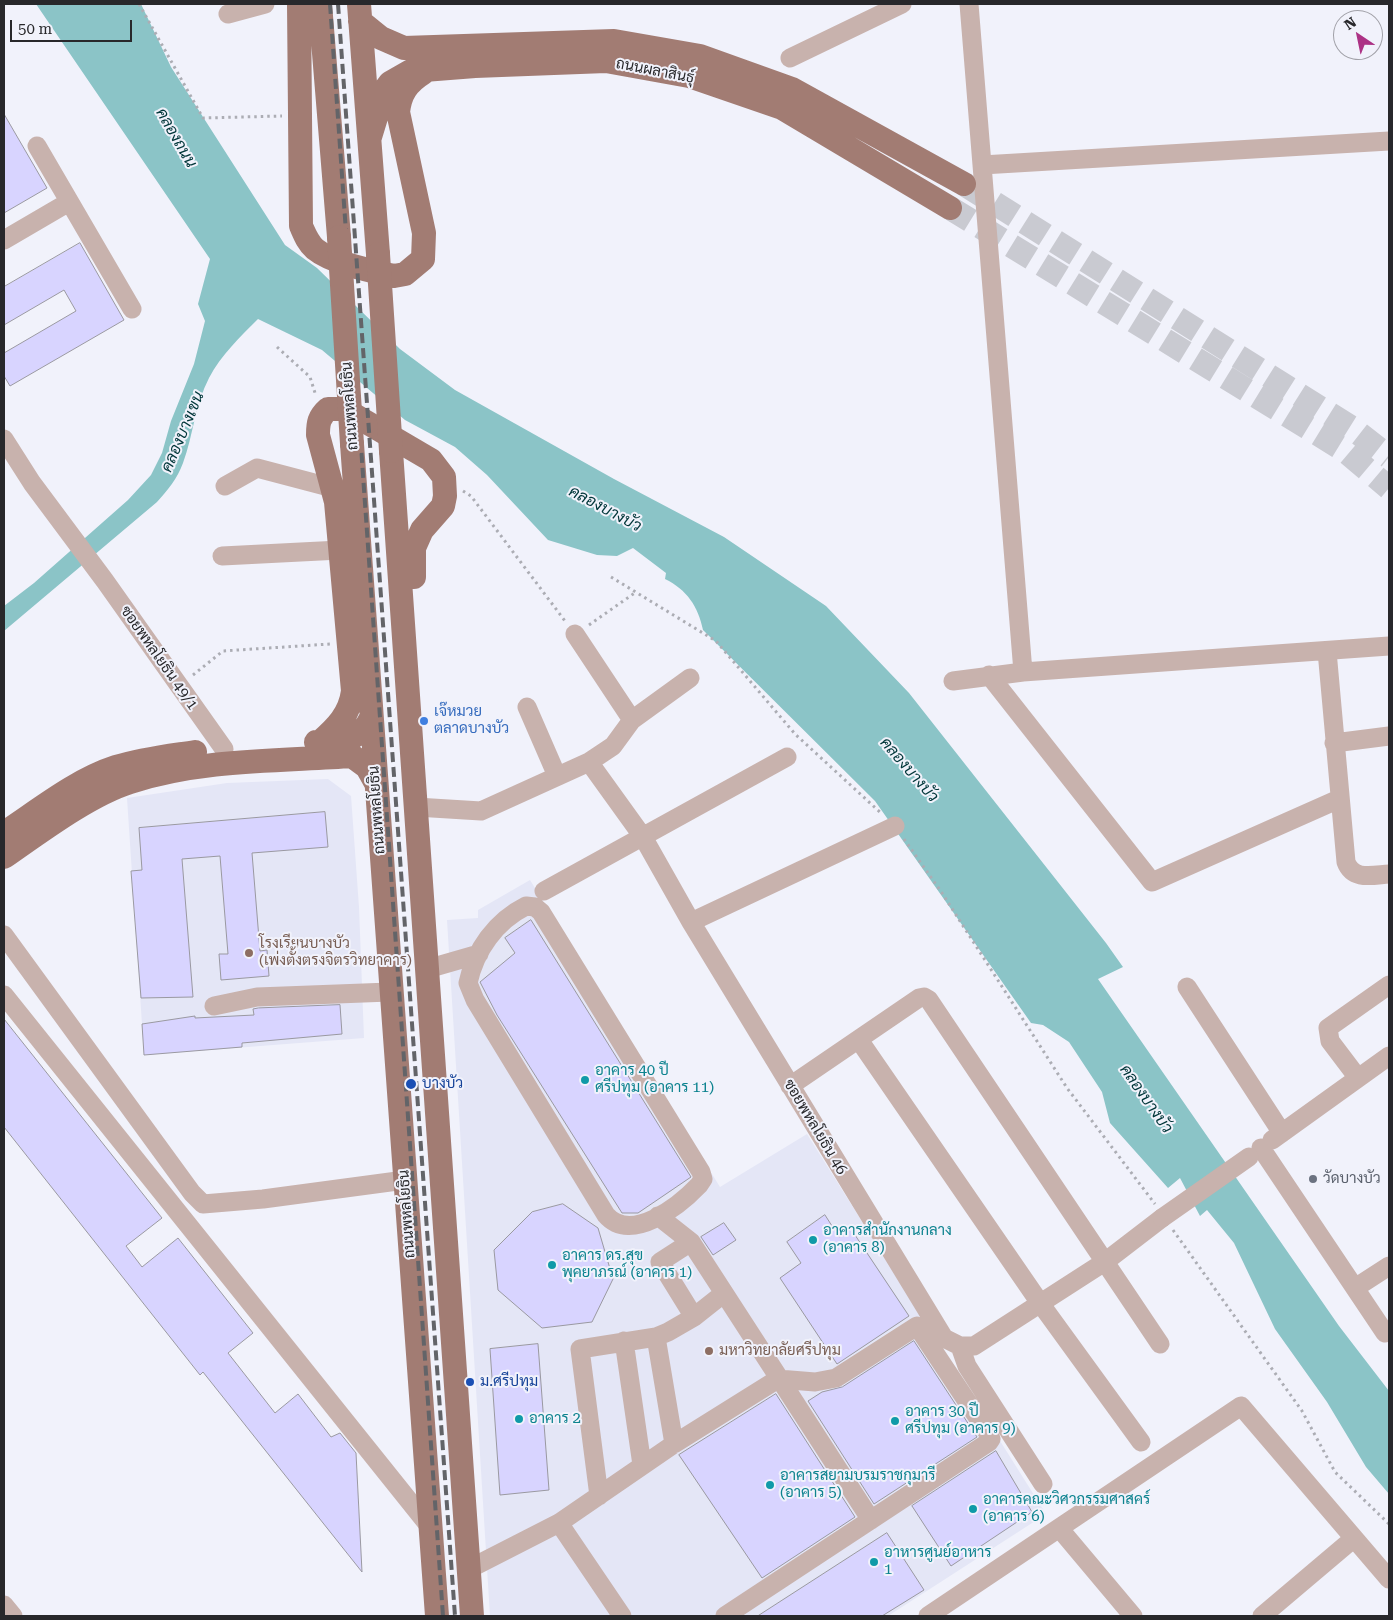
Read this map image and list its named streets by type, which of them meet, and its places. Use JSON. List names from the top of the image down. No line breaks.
{"streets":{"main road":["ถนนผลาสินธุ์","ถนนพหลโยธิน"],"street":["ซอยพหลโยธิน 49/1","ซอยพหลโยธิน 46"]},"water":["คลองถนน","คลองบางเขน","คลองบางบัว"],"places":["เจ๊หมวย ตลาดบางบัว","โรงเรียนบางบัว (เพ่งตั้งตรงจิตรวิทยาคาร)","อาคาร 40 ปี ศรีปทุม (อาคาร 11)","บางบัว","วัดบางบัว","อาคารสำนักงานกลาง (อาคาร 8)","อาคาร ดร.สุข พุคยาภรณ์ (อาคาร 1)","มหาวิทยาลัยศรีปทุม","ม.ศรีปทุม","อาคาร 2","อาคาร 30 ปี ศรีปทุม (อาคาร 9)","อาคารสยามบรมราชกุมารี (อาคาร 5)","อาคารคณะวิศวกรรมศาสคร์ (อาคาร 6)","อาหารศูนย์อาหาร 1"],"scale_bar":"50 m","north":"top left"}
